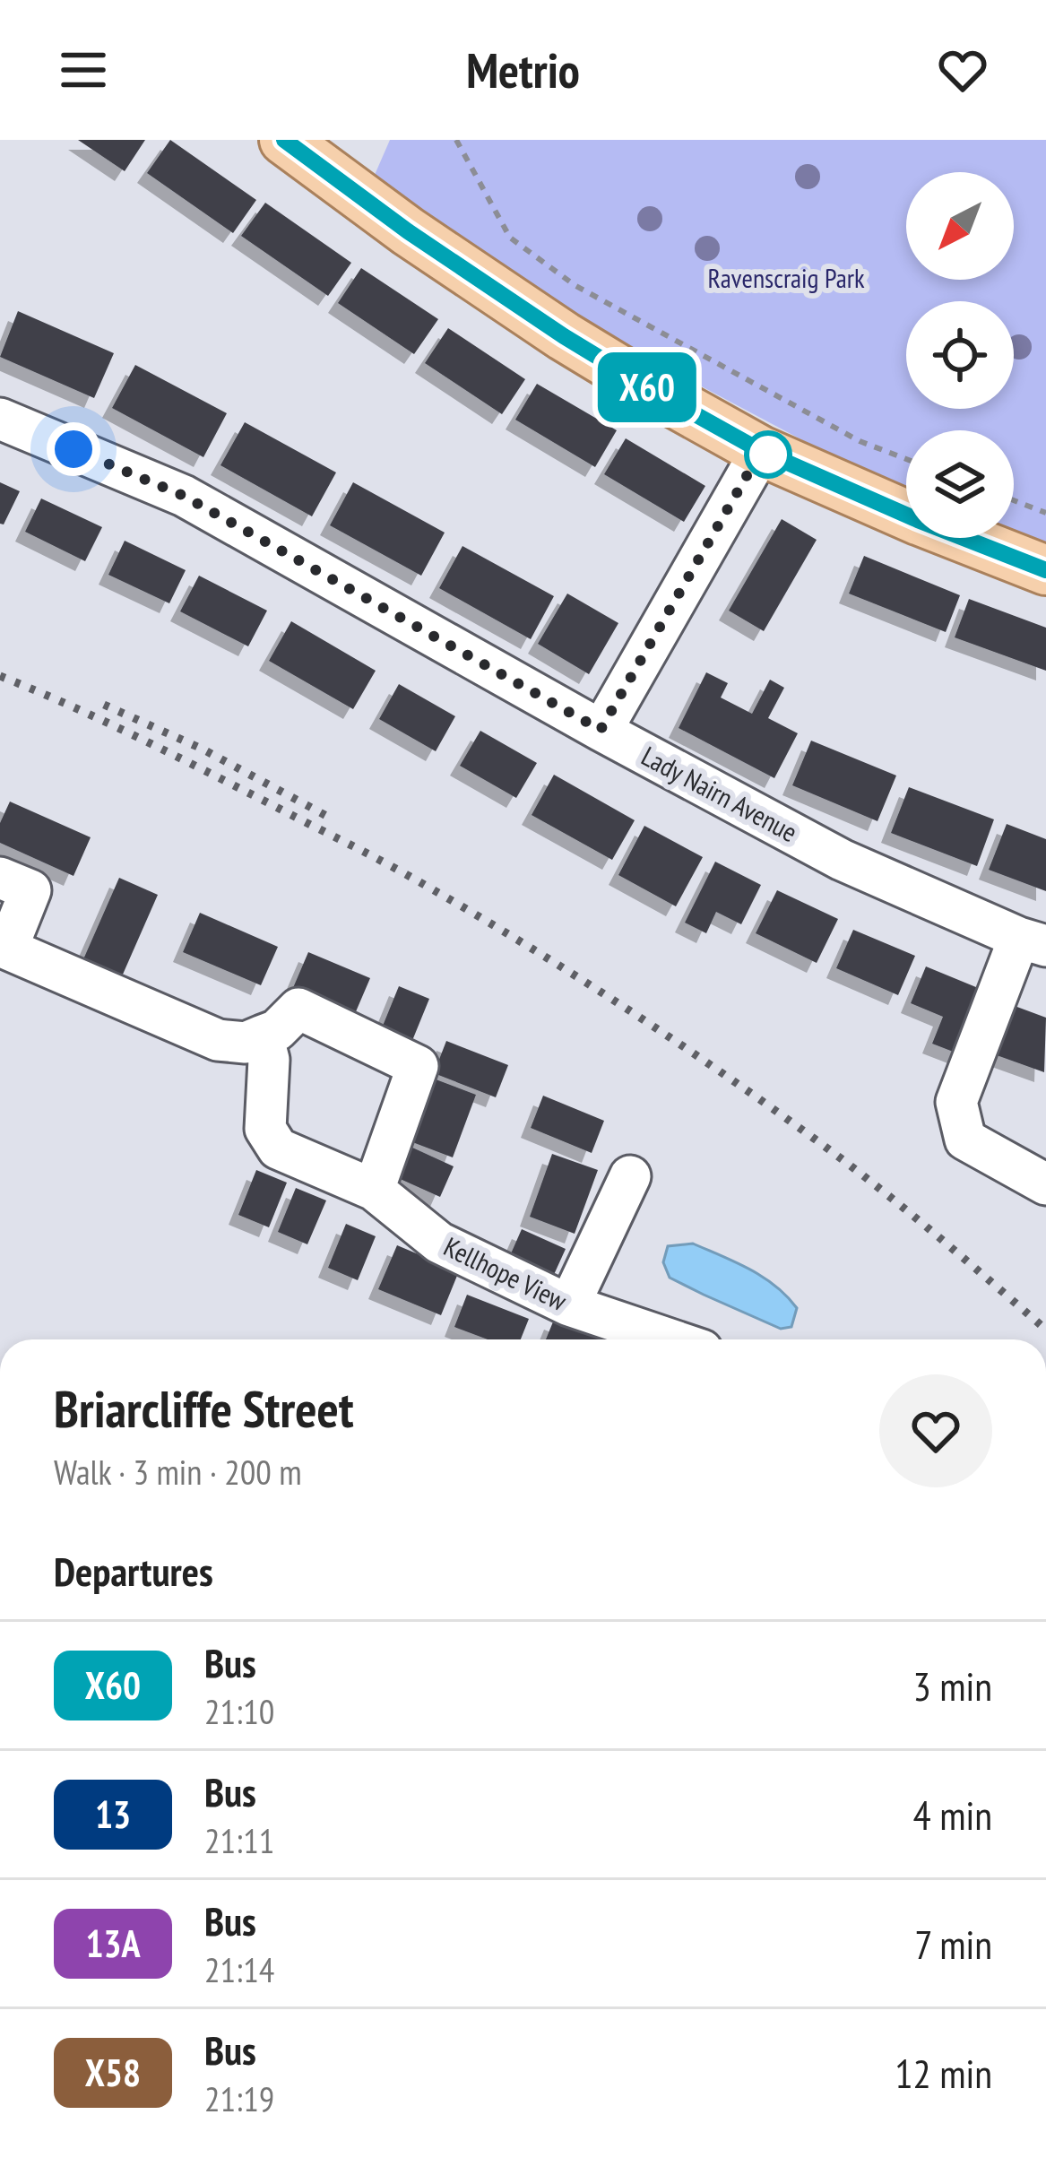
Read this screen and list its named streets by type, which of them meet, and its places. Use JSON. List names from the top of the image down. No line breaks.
{"streets":{"street":["Lady Nairn Avenue","Kellhope View"]},"parks":["Ravenscraig Park"],"lines":["bus line X60"],"north":"bottom left","page":{"header":"Metrio","on_map":"X60","heading":[["Briarcliffe Street","Walk · 3 min · 200 m"],"Departures"],"list":[{"mark":"X60","name":"Bus","note":"21:10","value":"3 min"},{"mark":"13","name":"Bus","note":"21:11","value":"4 min"},{"mark":"13A","name":"Bus","note":"21:14","value":"7 min"},{"mark":"X58","name":"Bus","note":"21:19","value":"12 min"}]}}
